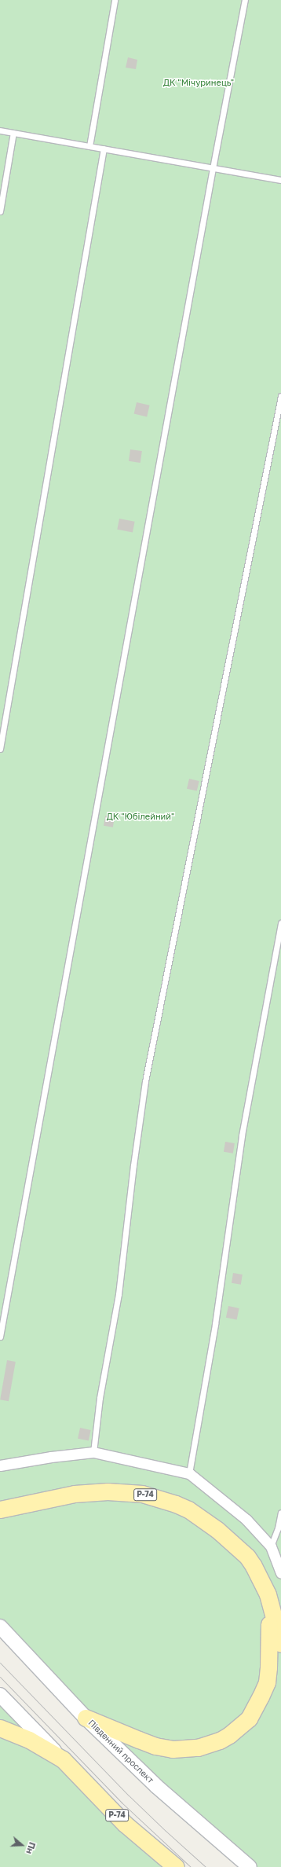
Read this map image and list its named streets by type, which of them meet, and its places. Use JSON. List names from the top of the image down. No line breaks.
{"streets":{"main road":["Р-74","Південний проспект"]},"parks":["ДК \"Мічуринець\"","ДК \"Юбілейний\""],"north":"right"}
